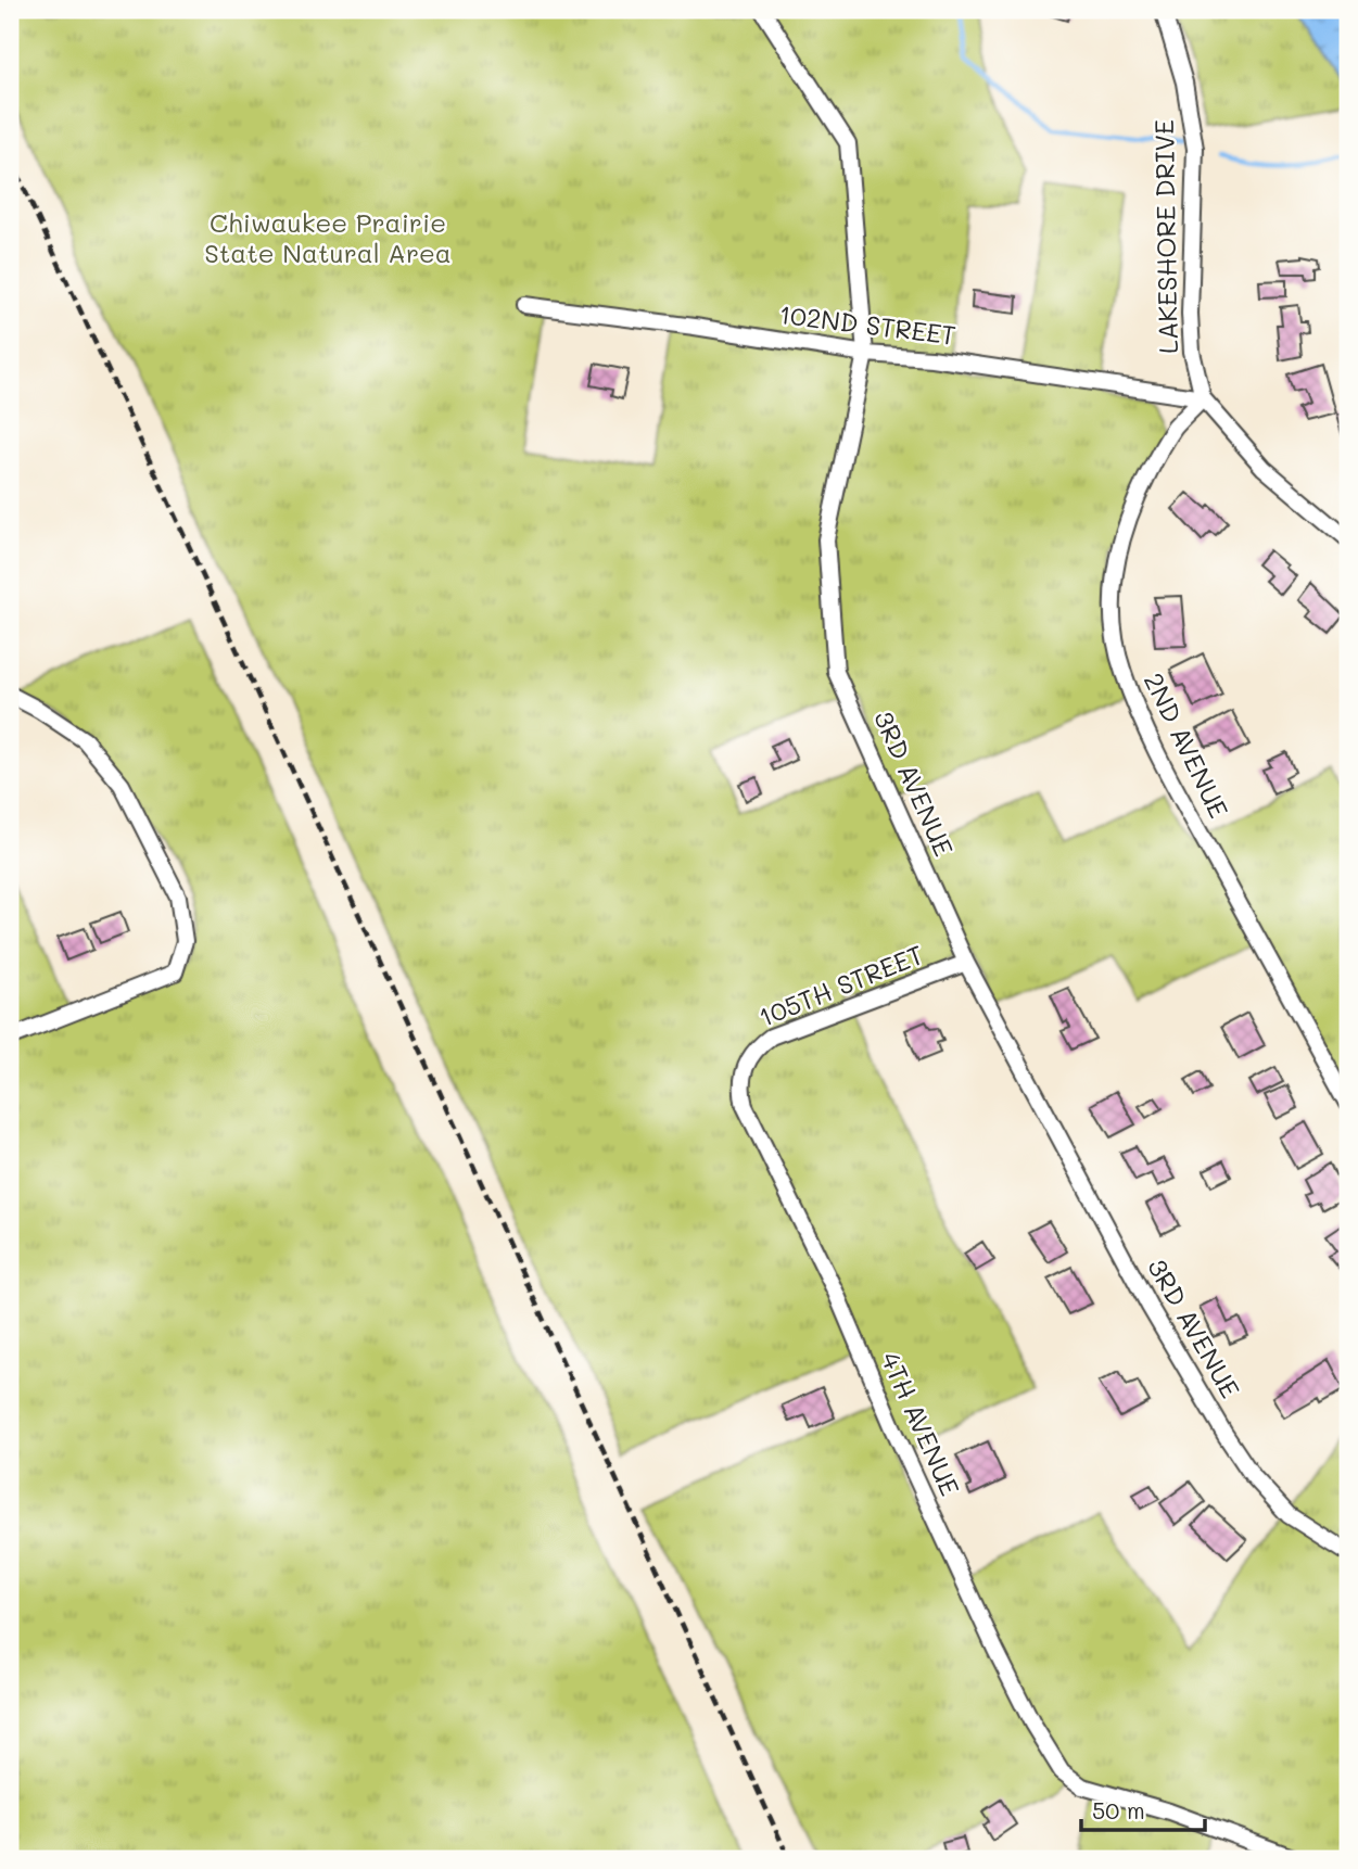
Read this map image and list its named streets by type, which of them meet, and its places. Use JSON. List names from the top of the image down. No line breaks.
{"streets":{"street":["LAKESHORE DRIVE","102ND STREET","2ND AVENUE","3RD AVENUE","105TH STREET","4TH AVENUE"]},"crossings":[["LAKESHORE DRIVE","102ND STREET"],["LAKESHORE DRIVE","2ND AVENUE"],["102ND STREET","2ND AVENUE"],["102ND STREET","3RD AVENUE"],["3RD AVENUE","105TH STREET"],["105TH STREET","4TH AVENUE"]],"parks":["Chiwaukee Prairie State Natural Area"],"scale_bar":"50 m"}
